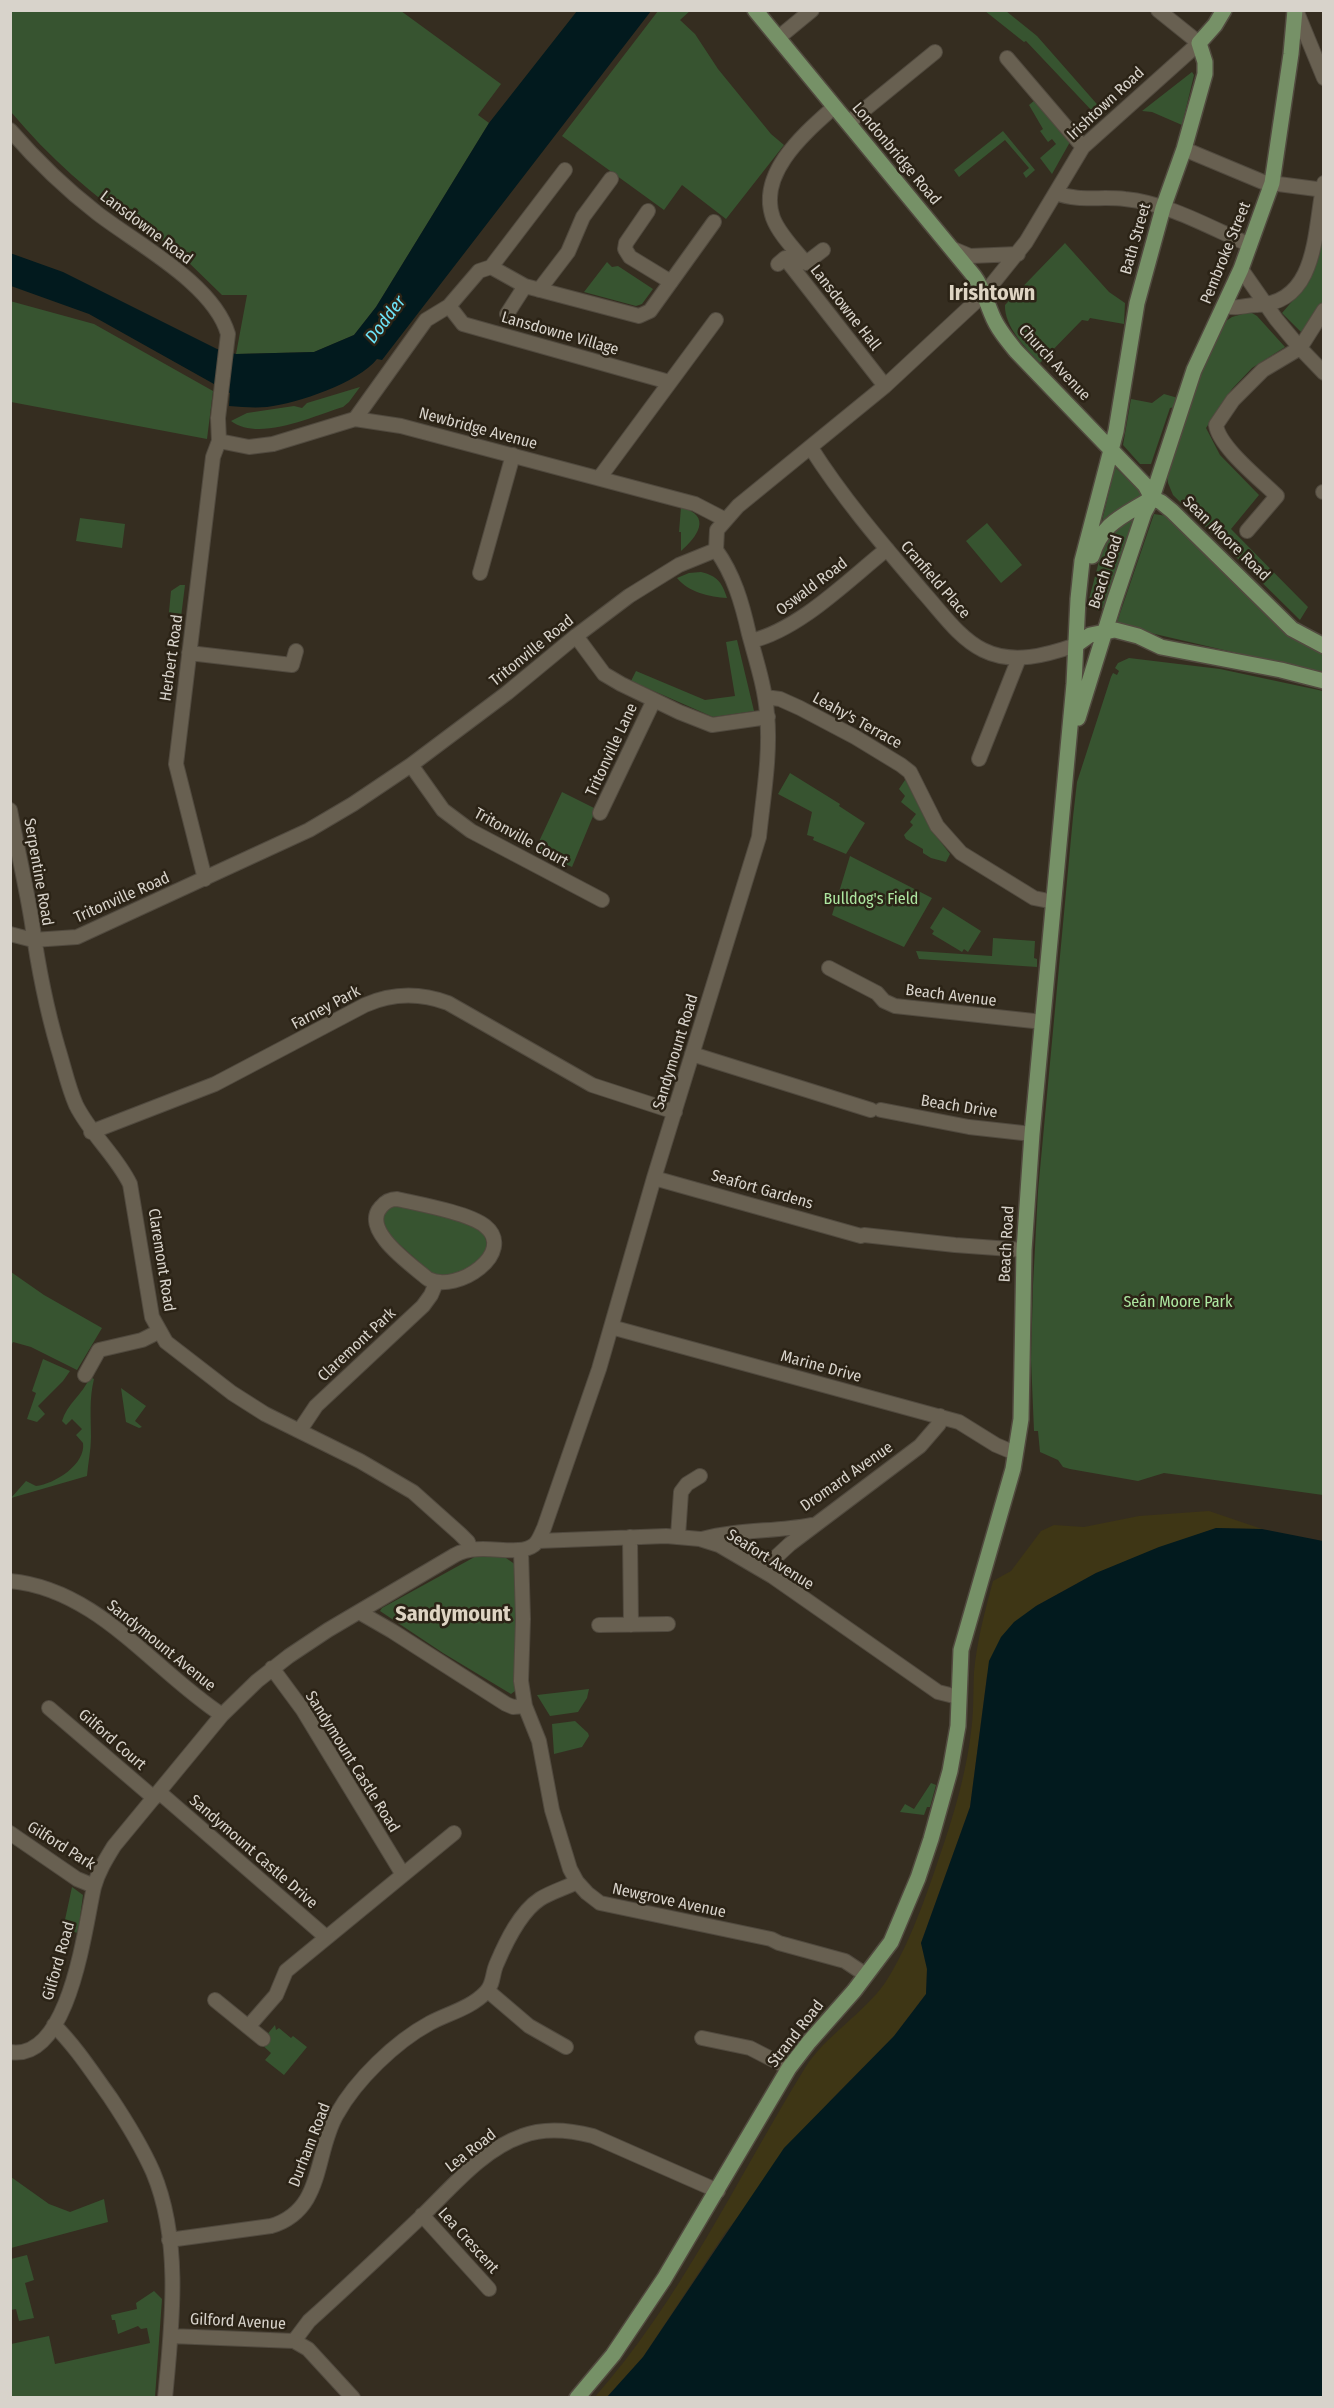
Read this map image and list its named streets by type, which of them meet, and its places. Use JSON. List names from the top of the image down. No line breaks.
{"streets":{"main road":["Irishtown Road","Londonbridge Road","Bath Street","Pembroke Street","Church Avenue","Sean Moore Road","Beach Road","Strand Road"],"street":["Lansdowne Road","Lansdowne Hall","Lansdowne Village","Newbridge Avenue","Cranfield Place","Oswald Road","Tritonville Road","Herbert Road","Leahy's Terrace","Tritonville Lane","Tritonville Court","Serpentine Road","Beach Avenue","Farney Park","Sandymount Road","Beach Drive","Seafort Gardens","Claremont Road","Claremont Park","Marine Drive","Dromard Avenue","Seafort Avenue","Sandymount Avenue","Gilford Court","Sandymount Castle Road","Gilford Park","Sandymount Castle Drive","Newgrove Avenue","Gilford Road","Durham Road","Lea Road","Lea Crescent","Gilford Avenue"]},"crossings":[["Irishtown Road","Londonbridge Road"],["Irishtown Road","Bath Street"],["Irishtown Road","Church Avenue"],["Londonbridge Road","Church Avenue"],["Lansdowne Road","Newbridge Avenue"],["Lansdowne Road","Herbert Road"],["Bath Street","Church Avenue"],["Bath Street","Sean Moore Road"],["Bath Street","Beach Road"],["Pembroke Street","Sean Moore Road"],["Pembroke Street","Beach Road"],["Church Avenue","Sean Moore Road"],["Church Avenue","Beach Road"],["Newbridge Avenue","Herbert Road"],["Sean Moore Road","Beach Road"],["Beach Road","Cranfield Place"],["Beach Road","Leahy's Terrace"],["Beach Road","Beach Avenue"],["Beach Road","Beach Drive"],["Beach Road","Seafort Gardens"],["Beach Road","Marine Drive"],["Beach Road","Seafort Avenue"],["Beach Road","Strand Road"],["Cranfield Place","Oswald Road"],["Oswald Road","Sandymount Road"],["Tritonville Road","Herbert Road"],["Tritonville Road","Tritonville Court"],["Tritonville Road","Serpentine Road"],["Tritonville Road","Sandymount Road"],["Tritonville Road","Claremont Road"],["Leahy's Terrace","Sandymount Road"],["Serpentine Road","Claremont Road"],["Farney Park","Sandymount Road"],["Farney Park","Claremont Road"],["Sandymount Road","Beach Drive"],["Sandymount Road","Seafort Gardens"],["Sandymount Road","Marine Drive"],["Sandymount Road","Seafort Avenue"],["Claremont Road","Claremont Park"],["Claremont Road","Gilford Road"],["Marine Drive","Dromard Avenue"],["Dromard Avenue","Seafort Avenue"],["Seafort Avenue","Strand Road"],["Sandymount Avenue","Gilford Road"],["Gilford Court","Sandymount Castle Drive"],["Gilford Court","Gilford Road"],["Sandymount Castle Road","Gilford Road"],["Gilford Park","Gilford Road"],["Sandymount Castle Drive","Gilford Road"],["Newgrove Avenue","Strand Road"],["Gilford Road","Durham Road"],["Gilford Road","Gilford Avenue"],["Strand Road","Lea Road"],["Lea Road","Lea Crescent"],["Lea Road","Gilford Avenue"]],"districts":["Irishtown","Sandymount"],"water":["Dodder"],"parks":["Bulldog's Field","Seán Moore Park"]}
